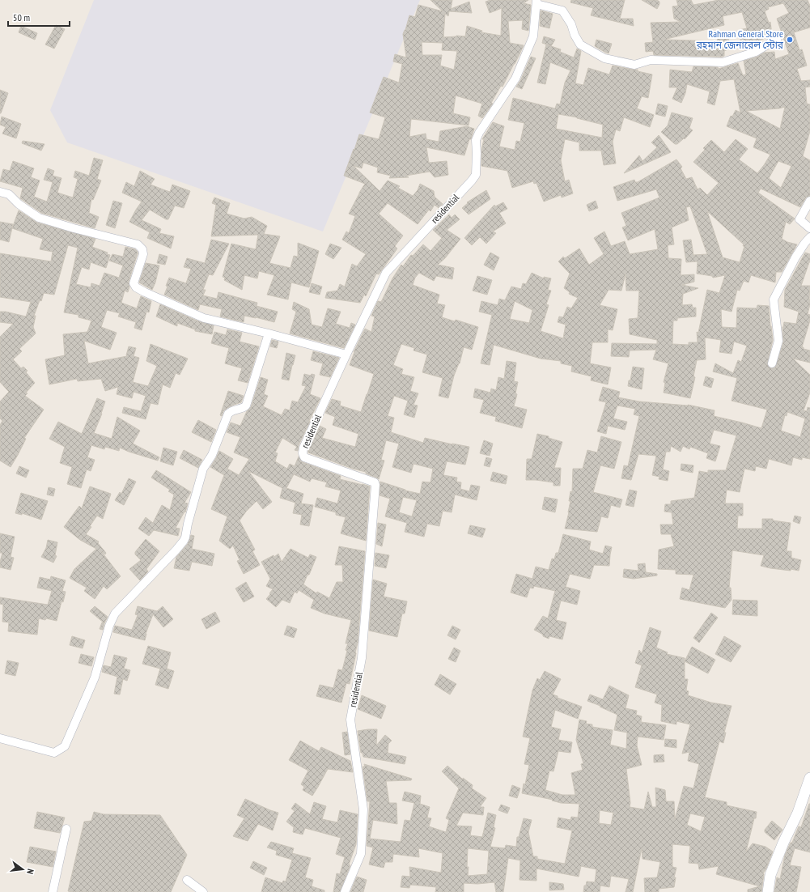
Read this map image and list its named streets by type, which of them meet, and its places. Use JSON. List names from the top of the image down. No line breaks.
{"streets":{"street":["residential"]},"places":["Rahman General Store রহমান জেনারেল স্টোর"],"scale_bar":"50 m","north":"right"}
